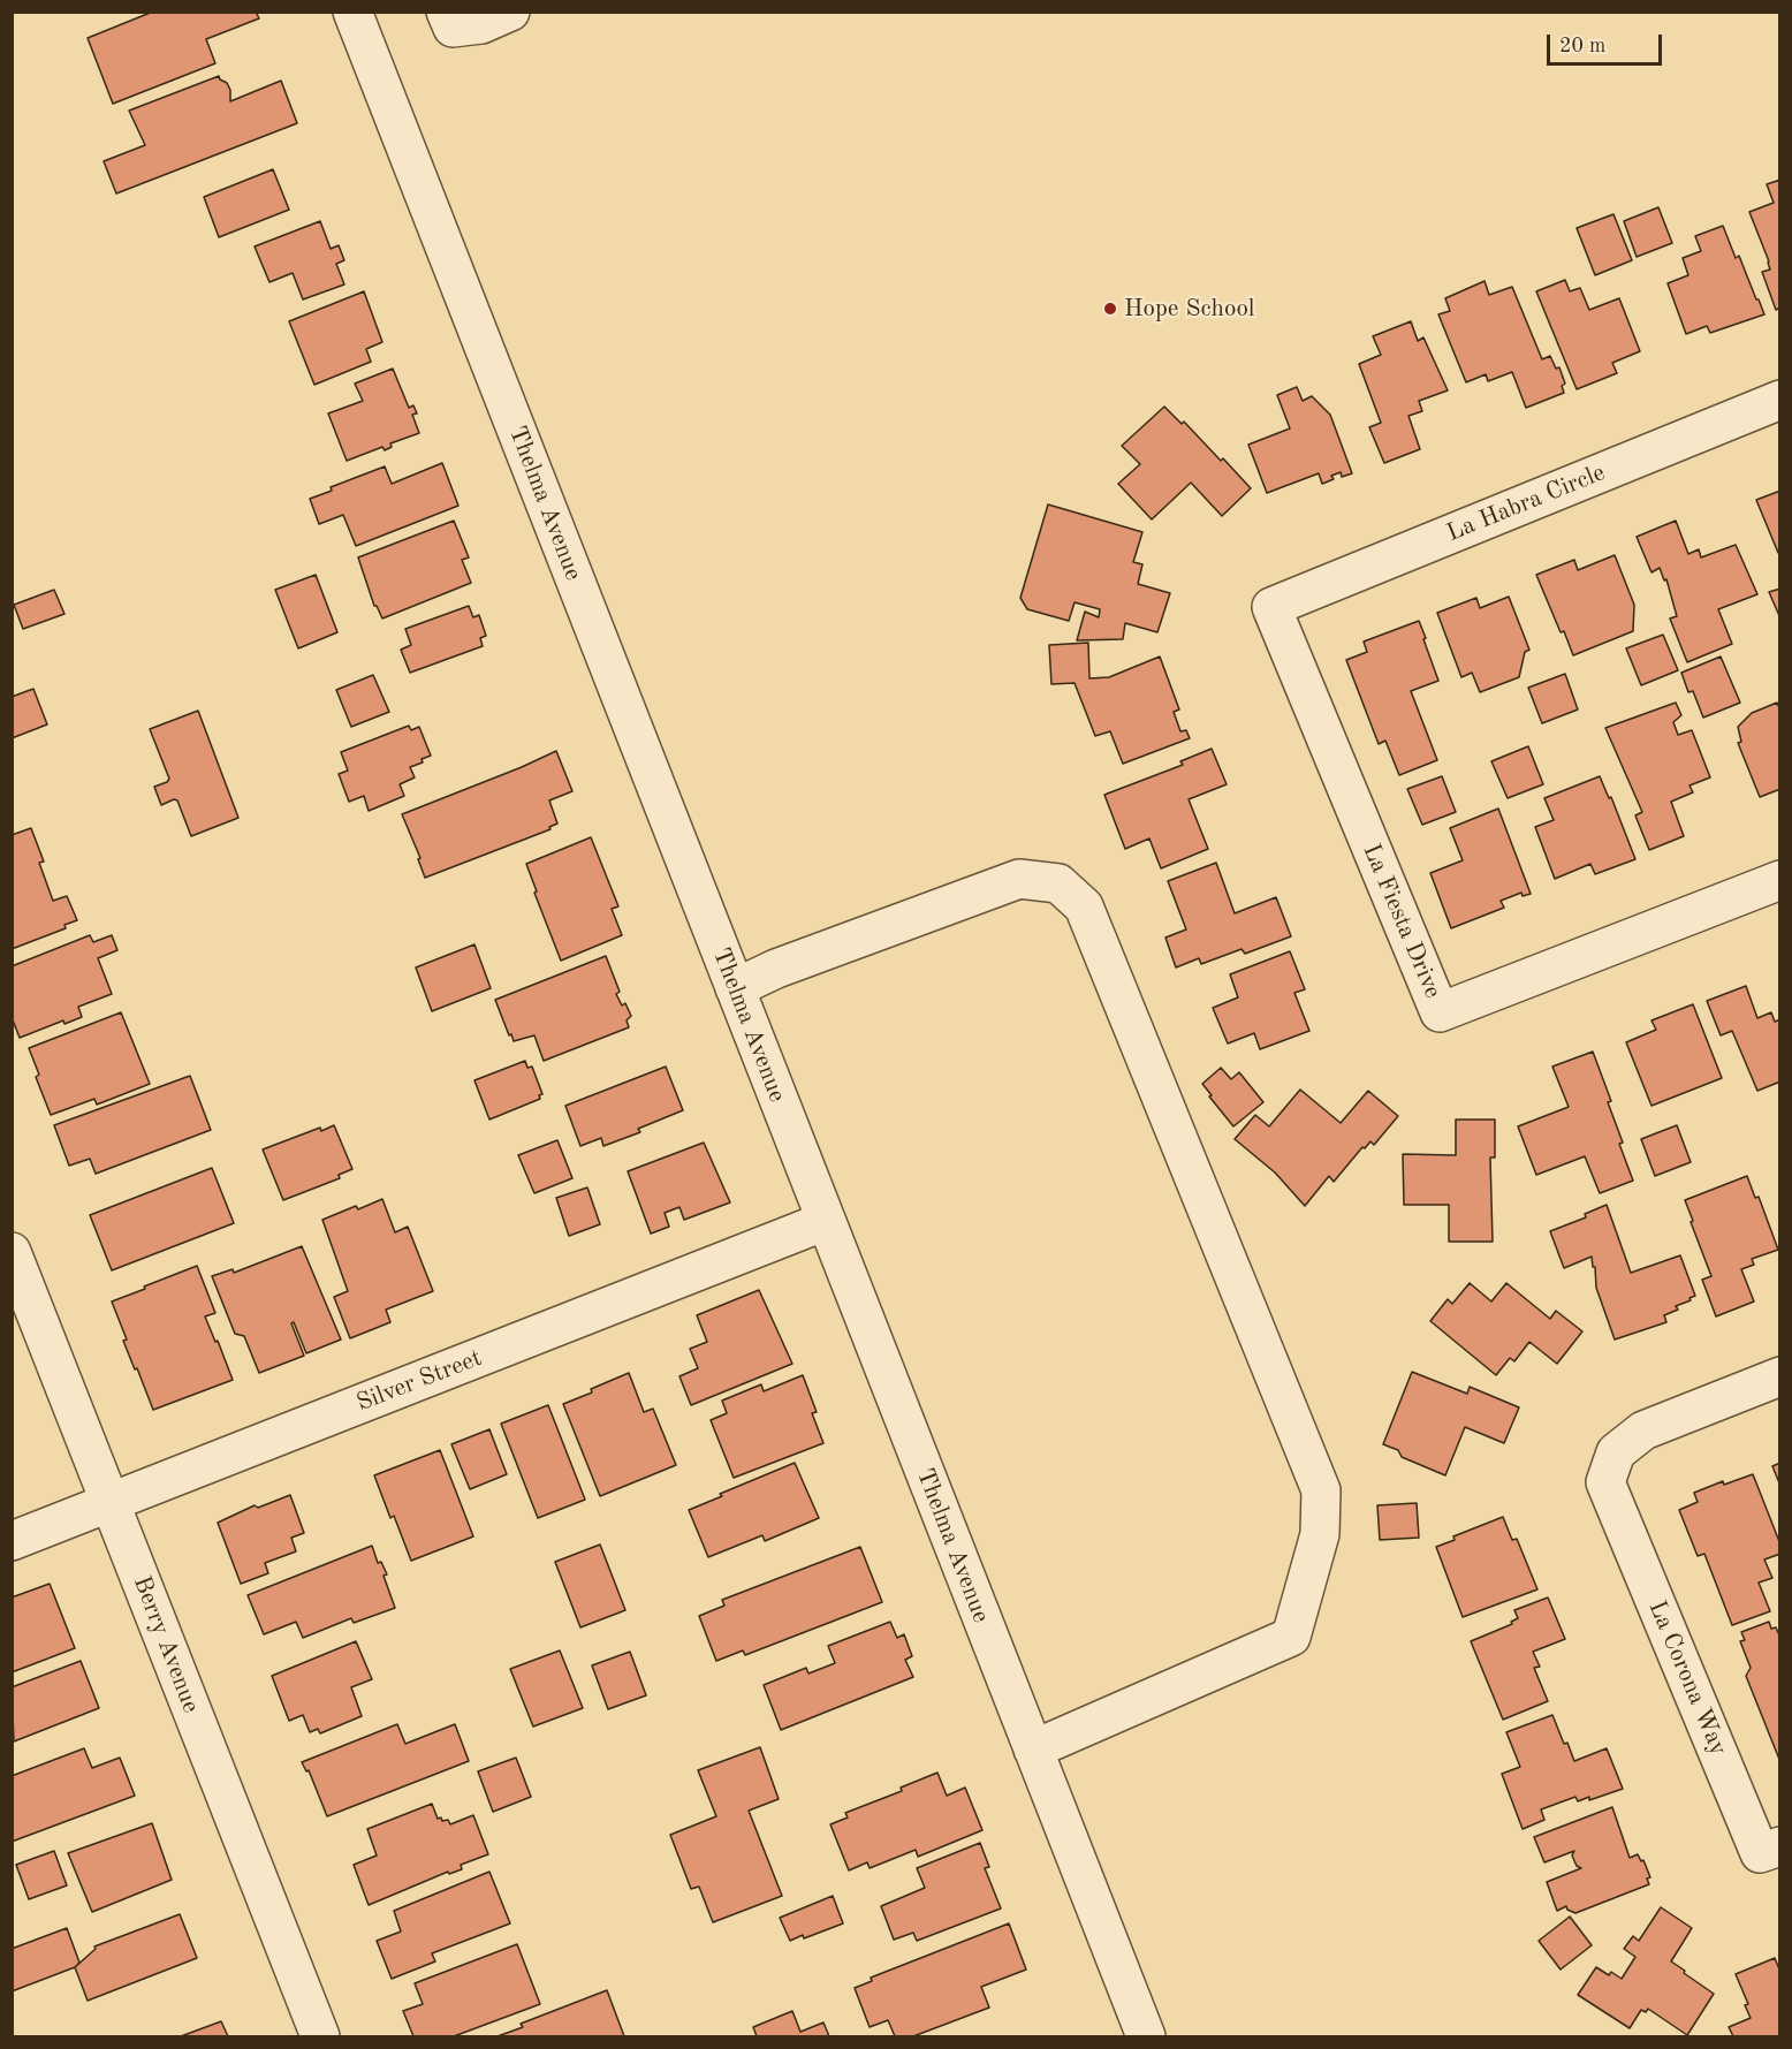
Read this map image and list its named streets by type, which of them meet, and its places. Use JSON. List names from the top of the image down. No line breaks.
{"streets":{"street":["Thelma Avenue","La Habra Circle","La Fiesta Drive","Silver Street","Berry Avenue","La Corona Way"]},"crossings":[["Thelma Avenue","Silver Street"],["La Habra Circle","La Fiesta Drive"],["Silver Street","Berry Avenue"]],"places":["Hope School"],"scale_bar":"20 m"}
